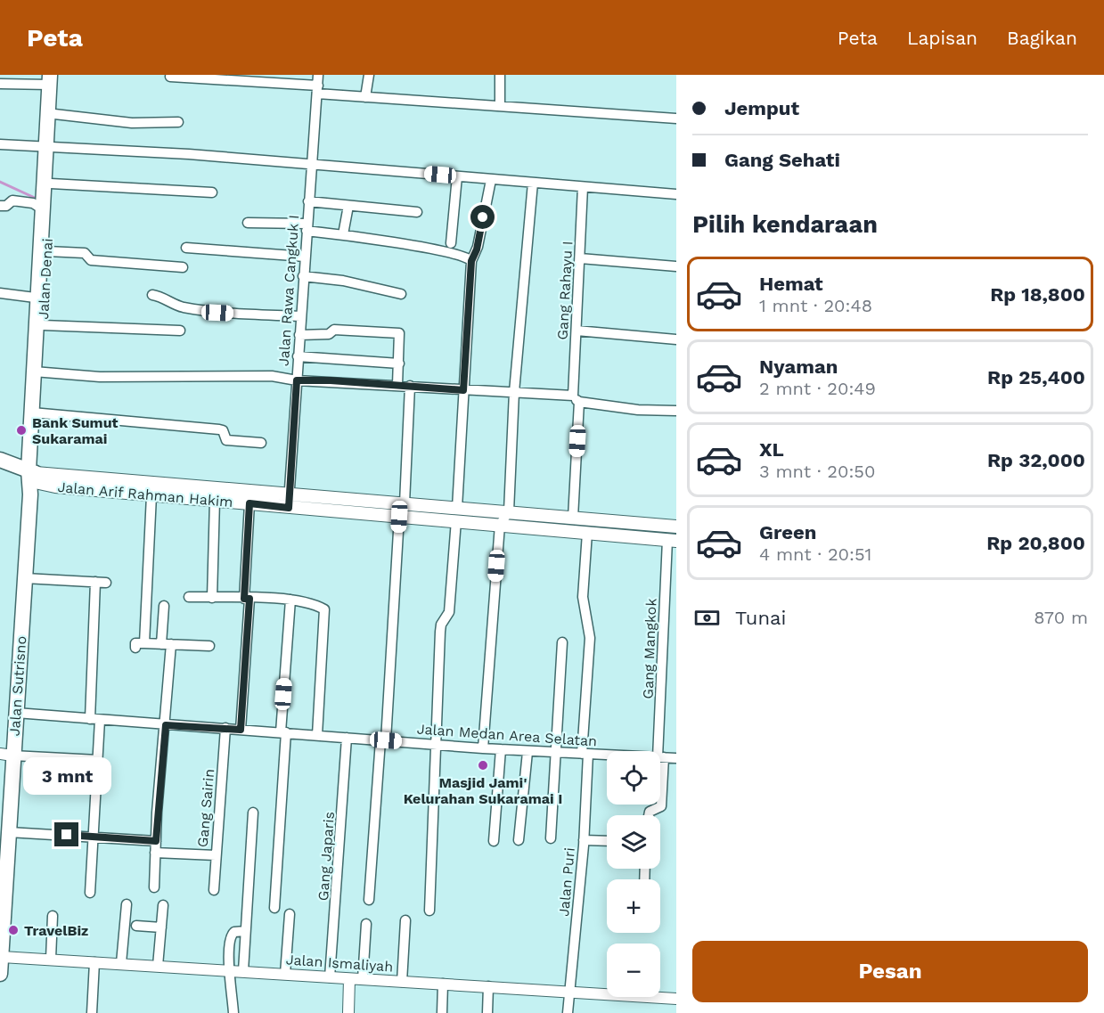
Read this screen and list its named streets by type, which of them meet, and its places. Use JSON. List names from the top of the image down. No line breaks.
{"streets":{"main road":["Jalan Denai","Jalan Arif Rahman Hakim","Jalan Sutrisno"],"street":["Jalan Rawa Cangkuk I","Gang Rahayu I","Gang Mangkok","Jalan Medan Area Selatan","Gang Sairin","Gang Japaris","Jalan Puri","Jalan Ismaliyah"]},"crossings":[["Jalan Denai","Jalan Arif Rahman Hakim"],["Jalan Denai","Jalan Sutrisno"],["Jalan Rawa Cangkuk I","Jalan Arif Rahman Hakim"],["Gang Rahayu I","Jalan Arif Rahman Hakim"],["Jalan Arif Rahman Hakim","Gang Mangkok"],["Jalan Arif Rahman Hakim","Jalan Sutrisno"],["Jalan Arif Rahman Hakim","Jalan Puri"],["Gang Mangkok","Jalan Medan Area Selatan"],["Jalan Sutrisno","Jalan Medan Area Selatan"],["Jalan Sutrisno","Jalan Ismaliyah"],["Jalan Medan Area Selatan","Gang Sairin"],["Jalan Medan Area Selatan","Gang Japaris"],["Jalan Medan Area Selatan","Jalan Puri"],["Gang Japaris","Jalan Ismaliyah"],["Jalan Puri","Jalan Ismaliyah"]],"places":["Bank Sumut Sukaramai","Masjid Jami' Kelurahan Sukaramai I","TravelBiz"],"page":{"header":"Peta","nav":["Peta","Lapisan","Bagikan"],"banner":["Jemput","Gang Sehati"],"heading":"Pilih kendaraan","list":[{"name":"Hemat","note":"1 mnt · 20:48","value":"Rp 18,800"},{"name":"Nyaman","note":"2 mnt · 20:49","value":"Rp 25,400"},{"name":"XL","note":"3 mnt · 20:50","value":"Rp 32,000"},{"name":"Green","note":"4 mnt · 20:51","value":"Rp 20,800"}],"pay":["Tunai","870 m"],"map_buttons":["+","−"],"bubble":"3 mnt","buttons":"Pesan"}}
